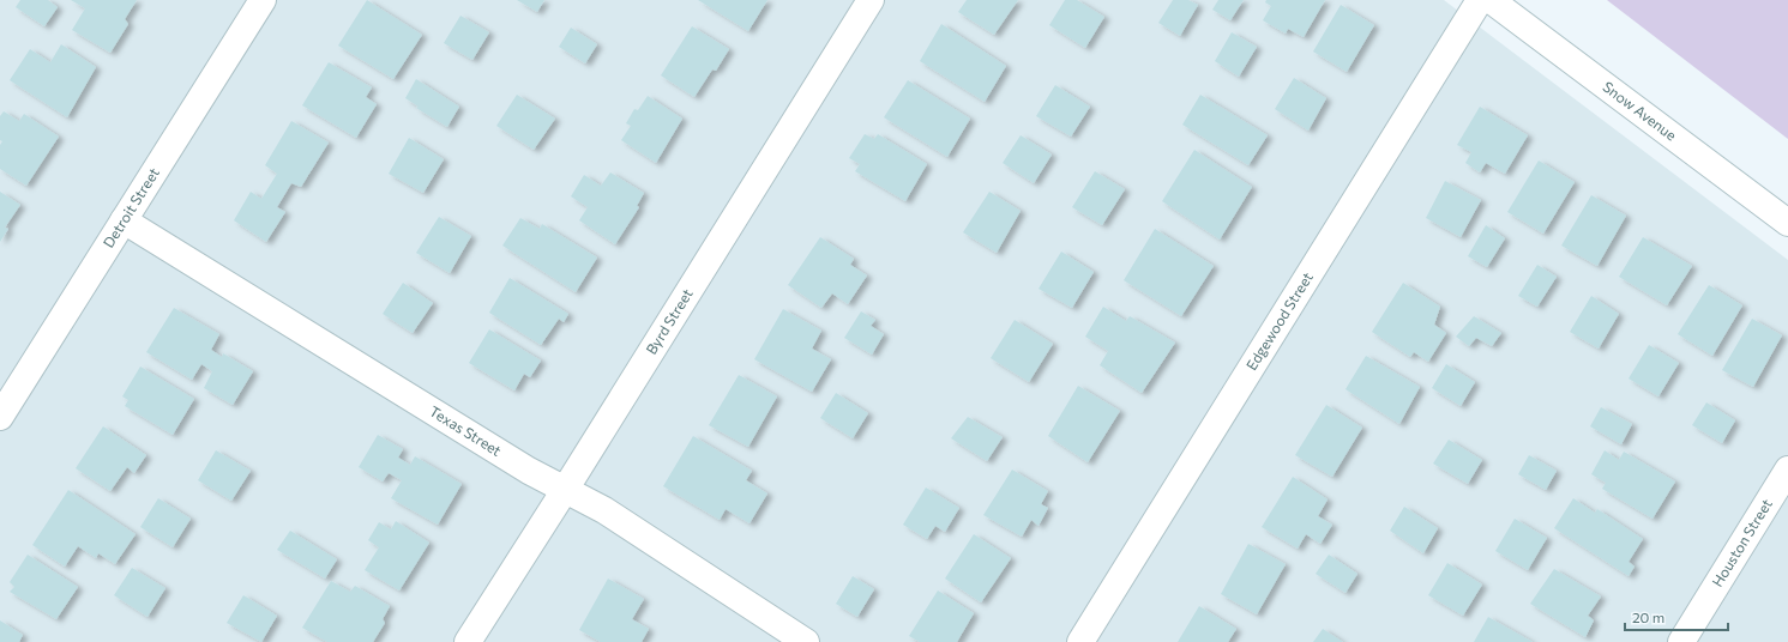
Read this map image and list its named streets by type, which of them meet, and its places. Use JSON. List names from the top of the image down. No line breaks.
{"streets":{"street":["Snow Avenue","Detroit Street","Byrd Street","Edgewood Street","Texas Street","Houston Street"]},"crossings":[["Detroit Street","Texas Street"],["Byrd Street","Texas Street"]],"scale_bar":"20 m"}
